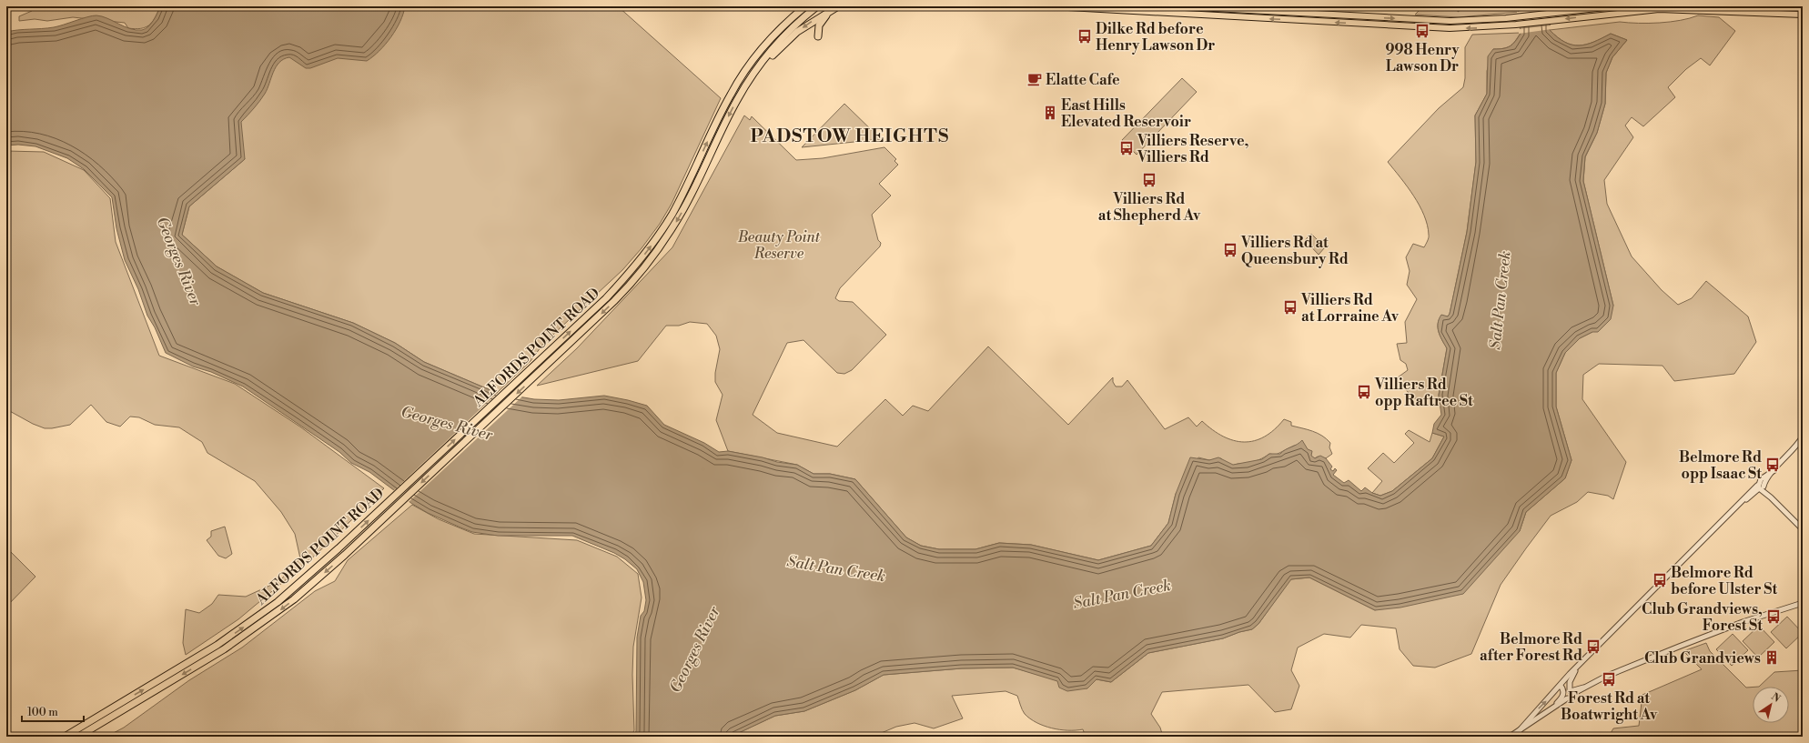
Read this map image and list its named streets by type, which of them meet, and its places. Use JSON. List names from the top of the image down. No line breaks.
{"streets":{"highway":["ALFORDS POINT ROAD"]},"districts":["PADSTOW HEIGHTS"],"water":["Georges River","Salt Pan Creek"],"parks":["Beauty Point Reserve"],"places":{"bus stop":["998 Henry Lawson Dr","Dilke Rd before Henry Lawson Dr","Villiers Reserve, Villiers Rd","Villiers Rd at Shepherd Av","Villiers Rd at Queensbury Rd","Villiers Rd at Lorraine Av","Villiers Rd opp Raftree St","Belmore Rd opp Isaac St","Belmore Rd before Ulster St","Club Grandviews, Forest St","Belmore Rd after Forest Rd","Forest Rd at Boatwright Av"],"cafe":["Elatte Cafe"],"building":["East Hills Elevated Reservoir","Club Grandviews"]},"scale_bar":"100 m","north":"top right"}
